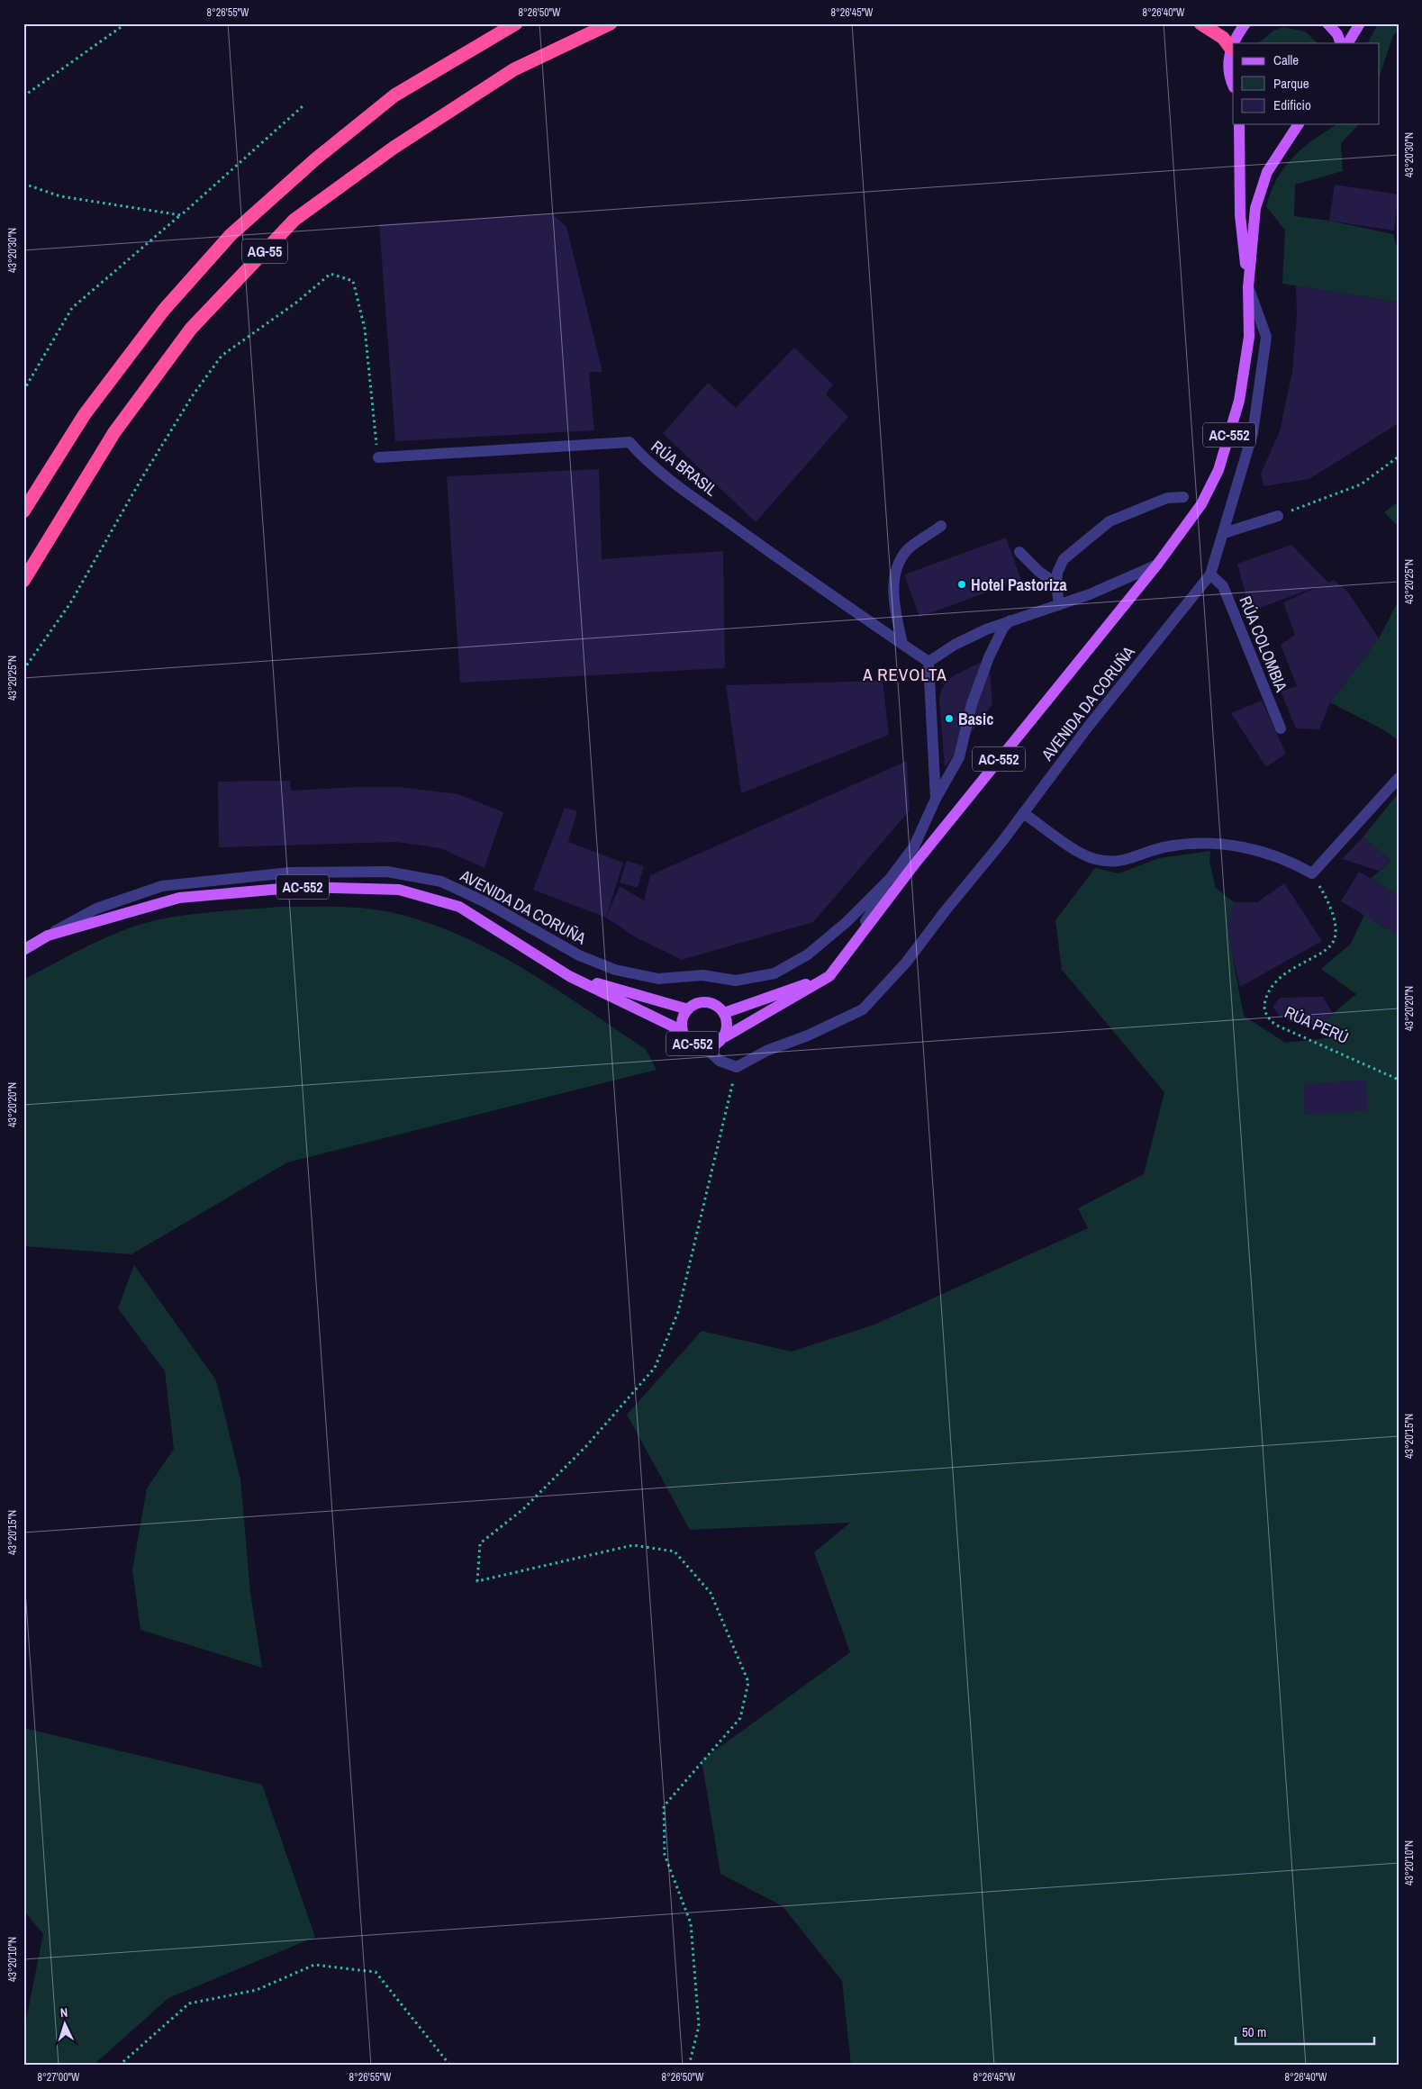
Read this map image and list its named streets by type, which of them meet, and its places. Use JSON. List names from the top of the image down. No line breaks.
{"streets":{"highway":["AG-55"],"main road":["AC-552","AVENIDA DA CORUÑA"],"street":["RÚA BRASIL","RÚA COLOMBIA"],"path":["RÚA PERÚ"]},"crossings":[["AC-552","AVENIDA DA CORUÑA"],["RÚA BRASIL","AVENIDA DA CORUÑA"],["RÚA COLOMBIA","AVENIDA DA CORUÑA"]],"districts":["A REVOLTA"],"places":["Hotel Pastoriza","Basic"],"legend":["Calle","Parque","Edificio"],"scale_bar":"50 m","north":"top","coordinates":["8°26'55\"W","8°26'50\"W","8°26'45\"W","8°26'40\"W","43°20'30\"N","43°20'25\"N","43°20'20\"N","43°20'15\"N","43°20'10\"N","8°27'00\"W"]}
